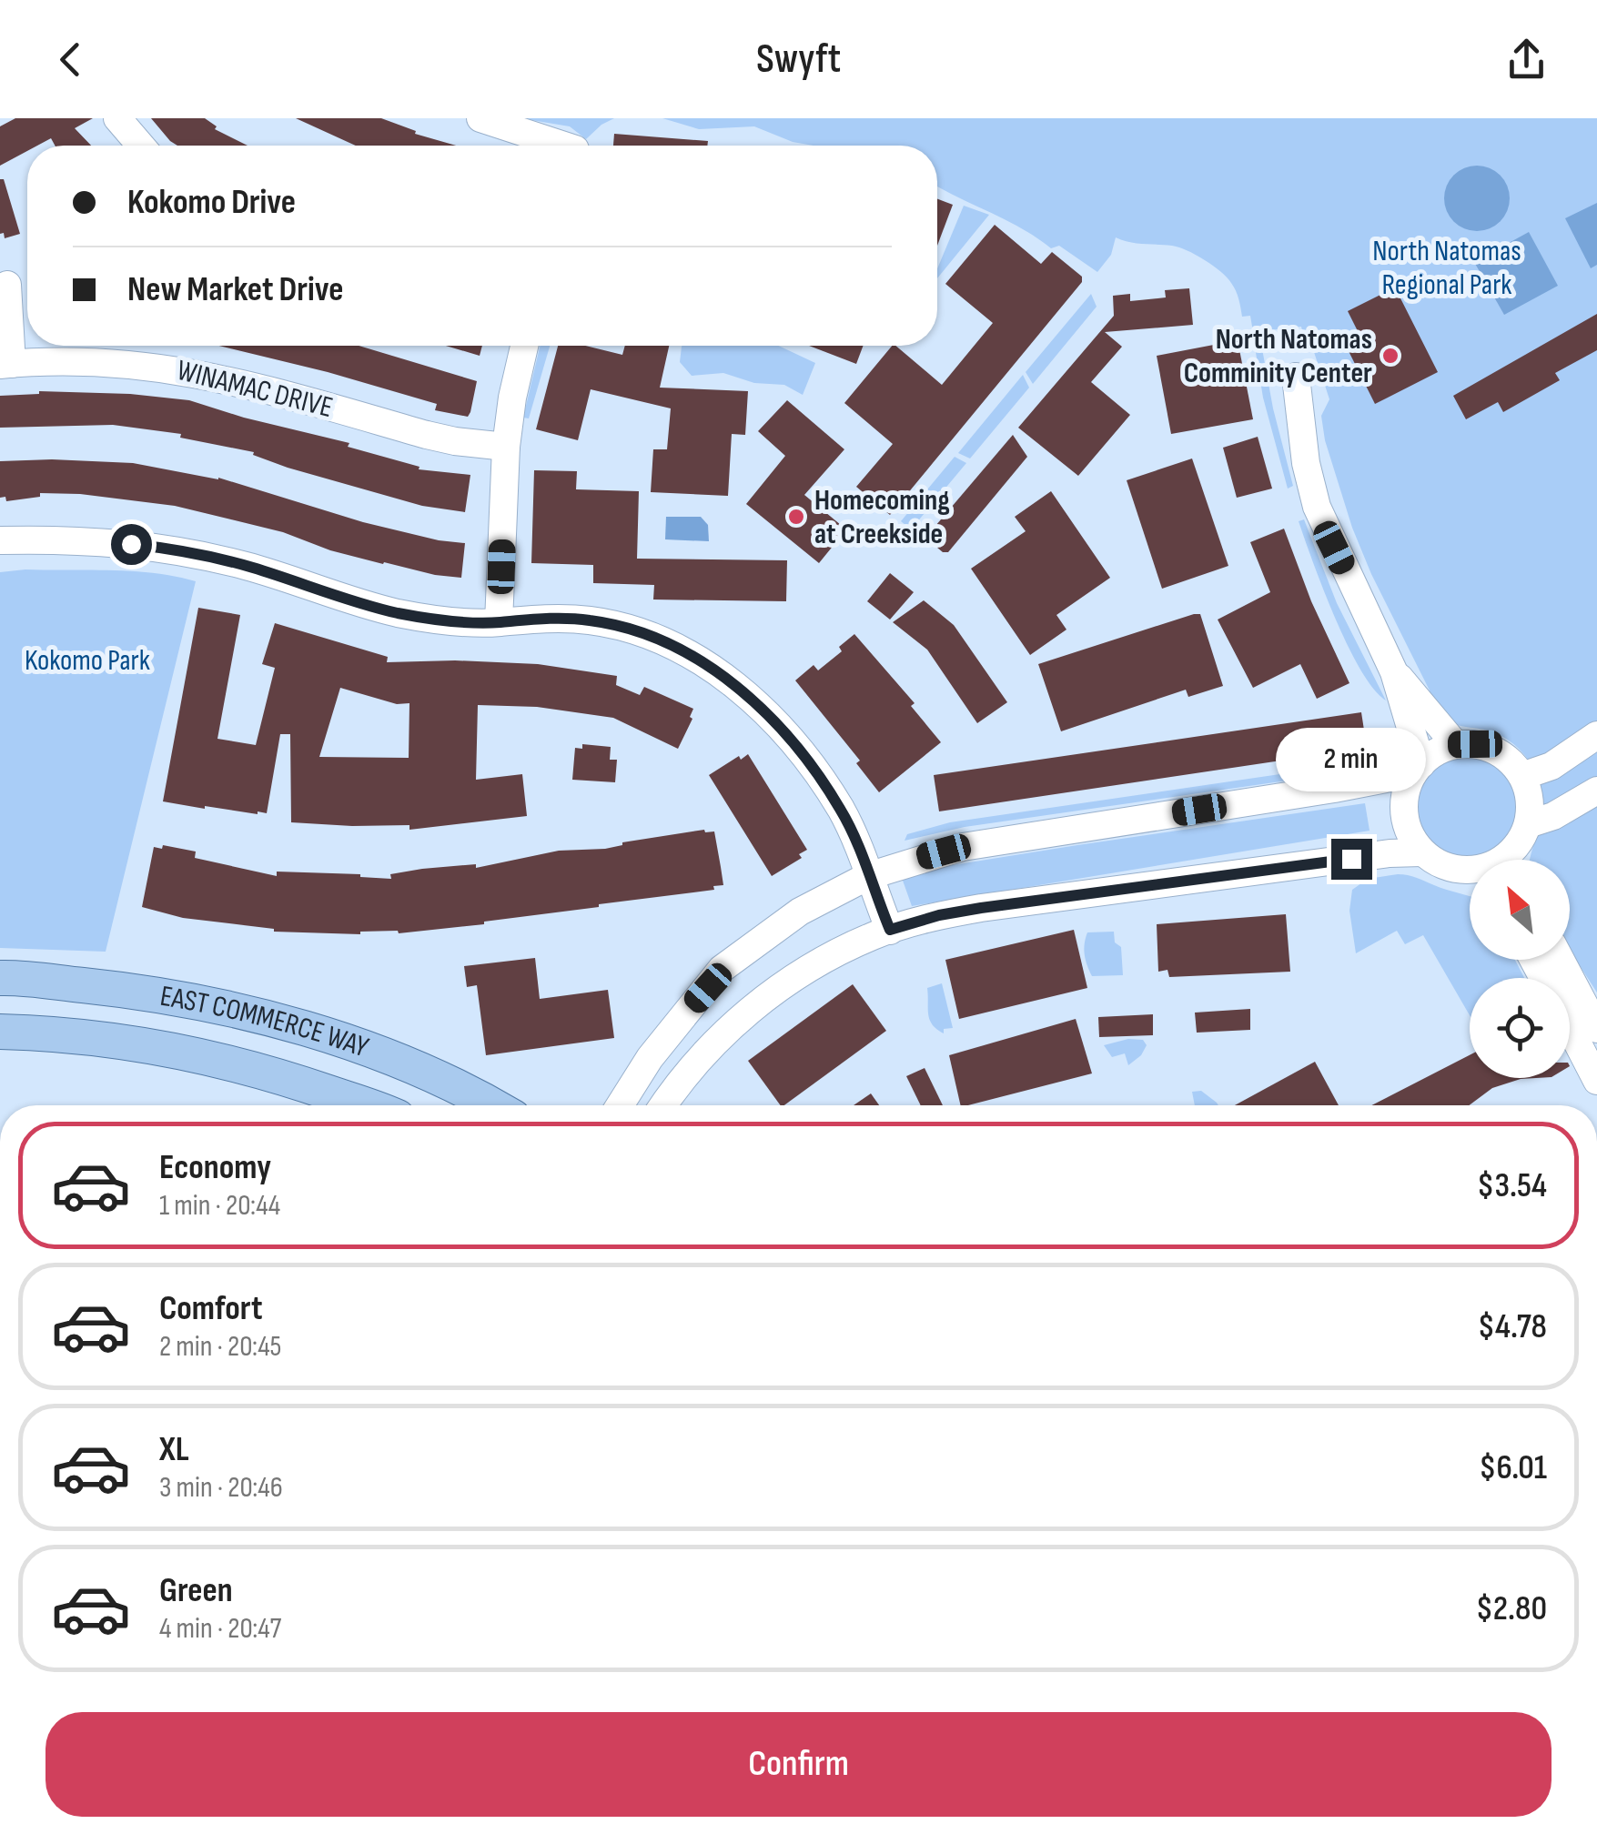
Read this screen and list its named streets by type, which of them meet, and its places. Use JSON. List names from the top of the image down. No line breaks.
{"streets":{"main road":["EAST COMMERCE WAY"],"street":["WINAMAC DRIVE"]},"parks":["North Natomas Regional Park","Kokomo Park"],"places":["North Natomas Comminity Center","Homecoming at Creekside"],"north":"top left","page":{"header":"Swyft","banner":["Kokomo Drive","New Market Drive"],"bubble":"2 min","list":[{"name":"Economy","note":"1 min · 20:44","value":"$3.54"},{"name":"Comfort","note":"2 min · 20:45","value":"$4.78"},{"name":"XL","note":"3 min · 20:46","value":"$6.01"},{"name":"Green","note":"4 min · 20:47","value":"$2.80"}],"buttons":"Confirm"}}
